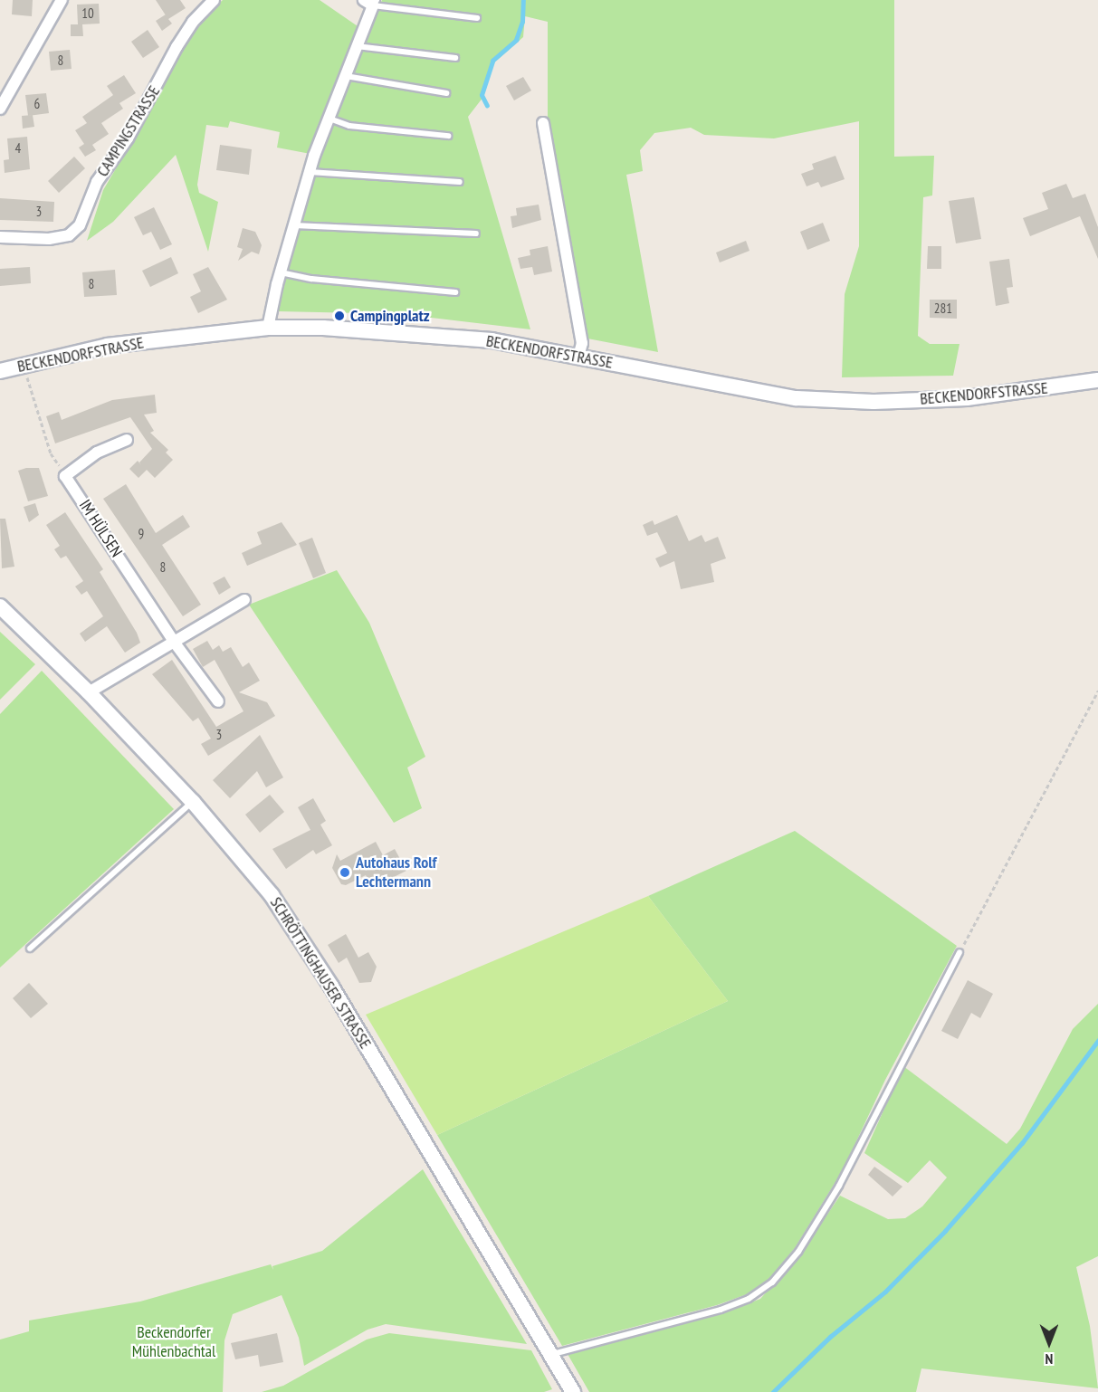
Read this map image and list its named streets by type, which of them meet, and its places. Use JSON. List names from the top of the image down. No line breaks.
{"streets":{"street":["CAMPINGSTRASSE","BECKENDORFSTRASSE","IM HÜLSEN","SCHRÖTTINGHAUSER STRASSE"]},"parks":["Beckendorfer Mühlenbachtal"],"places":["Campingplatz","Autohaus Rolf Lechtermann"],"house_numbers":["10","8","6","4","3","8","281","9","8","3"],"north":"bottom"}
